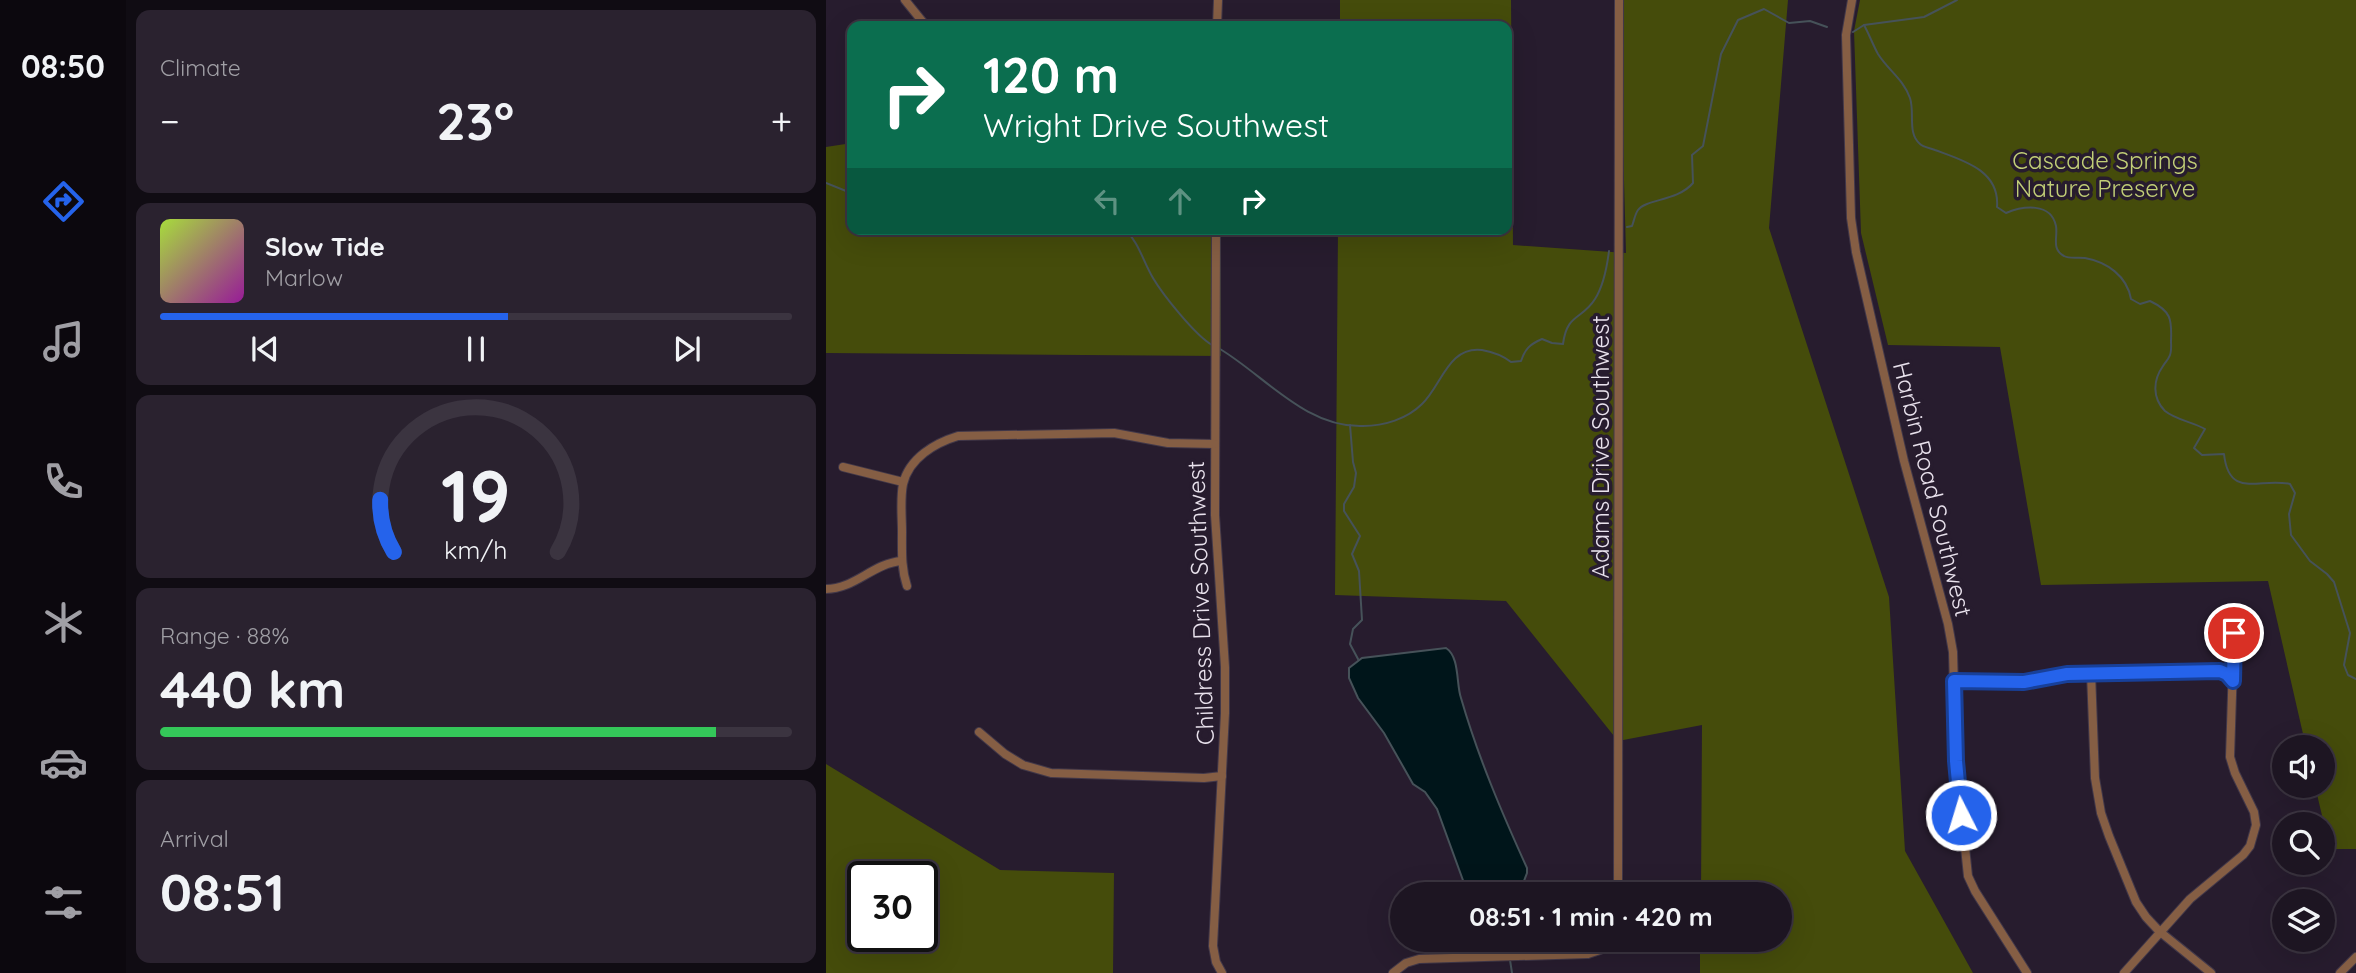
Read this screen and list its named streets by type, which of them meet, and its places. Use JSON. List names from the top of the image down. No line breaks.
{"streets":{"street":["Adams Drive Southwest","Harbin Road Southwest","Childress Drive Southwest"]},"parks":["Cascade Springs Nature Preserve"],"page":{"tabs":"08:50","tile":["Climate",["Range · 88%","440 km"],["Arrival","08:51"]],"turn":["120 m","Wright Drive Southwest"],"heat":["−","23°","+"],"song":["Slow Tide","Marlow"],"limit":"30","trip":"08:51 · 1 min · 420 m","gauge":["19","km/h"]}}
